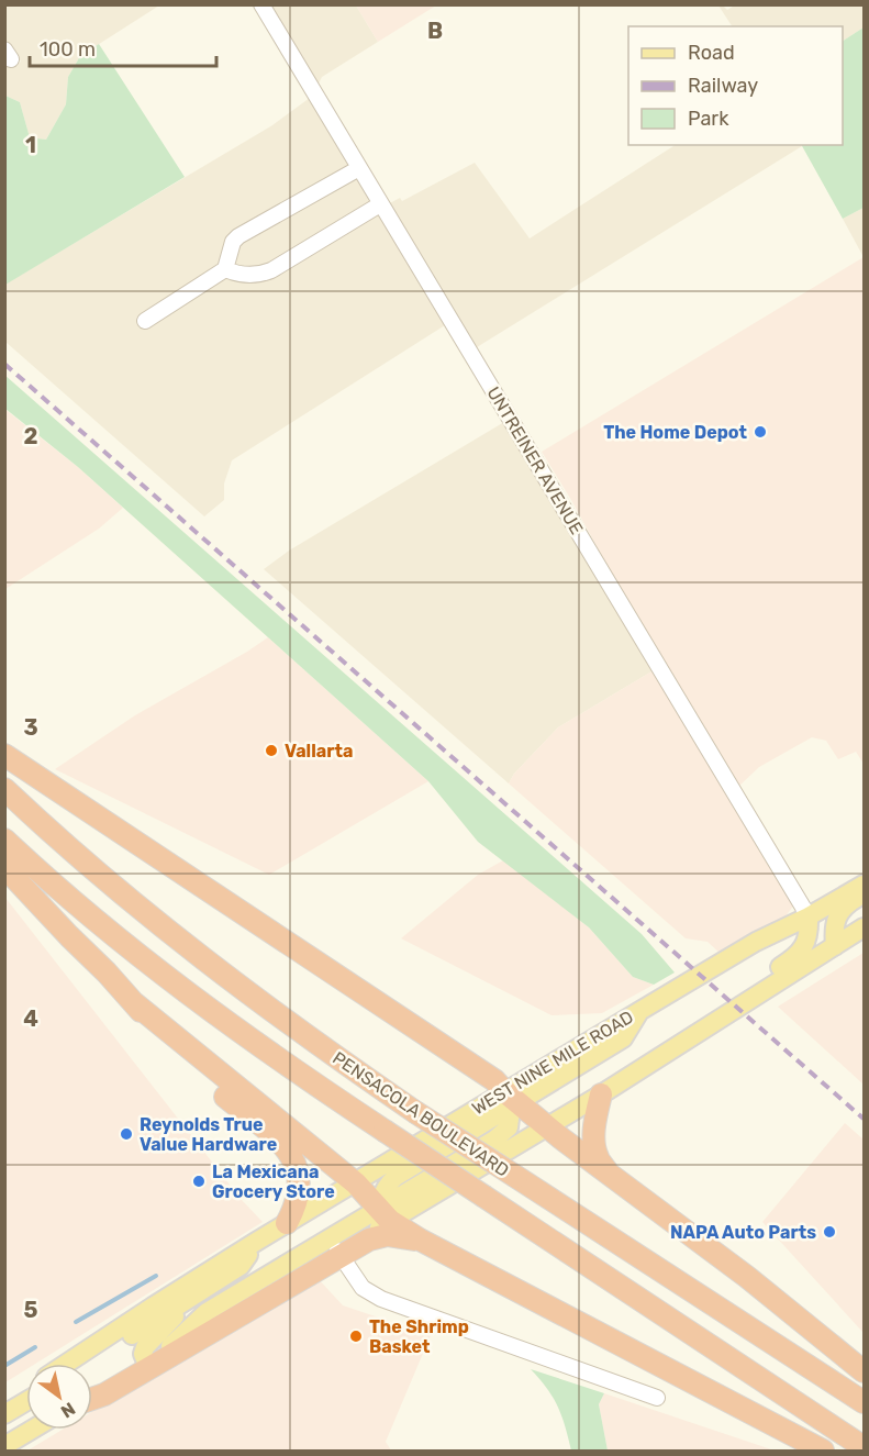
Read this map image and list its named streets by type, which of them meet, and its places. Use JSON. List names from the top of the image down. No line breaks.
{"streets":{"highway":["PENSACOLA BOULEVARD"],"main road":["WEST NINE MILE ROAD"],"street":["UNTREINER AVENUE"]},"crossings":[["UNTREINER AVENUE","WEST NINE MILE ROAD"]],"places":["The Home Depot","Vallarta","Reynolds True Value Hardware","La Mexicana Grocery Store","NAPA Auto Parts","The Shrimp Basket"],"legend":["Road","Railway","Park"],"scale_bar":"100 m","north":"bottom right","grid":{"columns":["B"],"rows":["1","2","3","4","5"]}}
